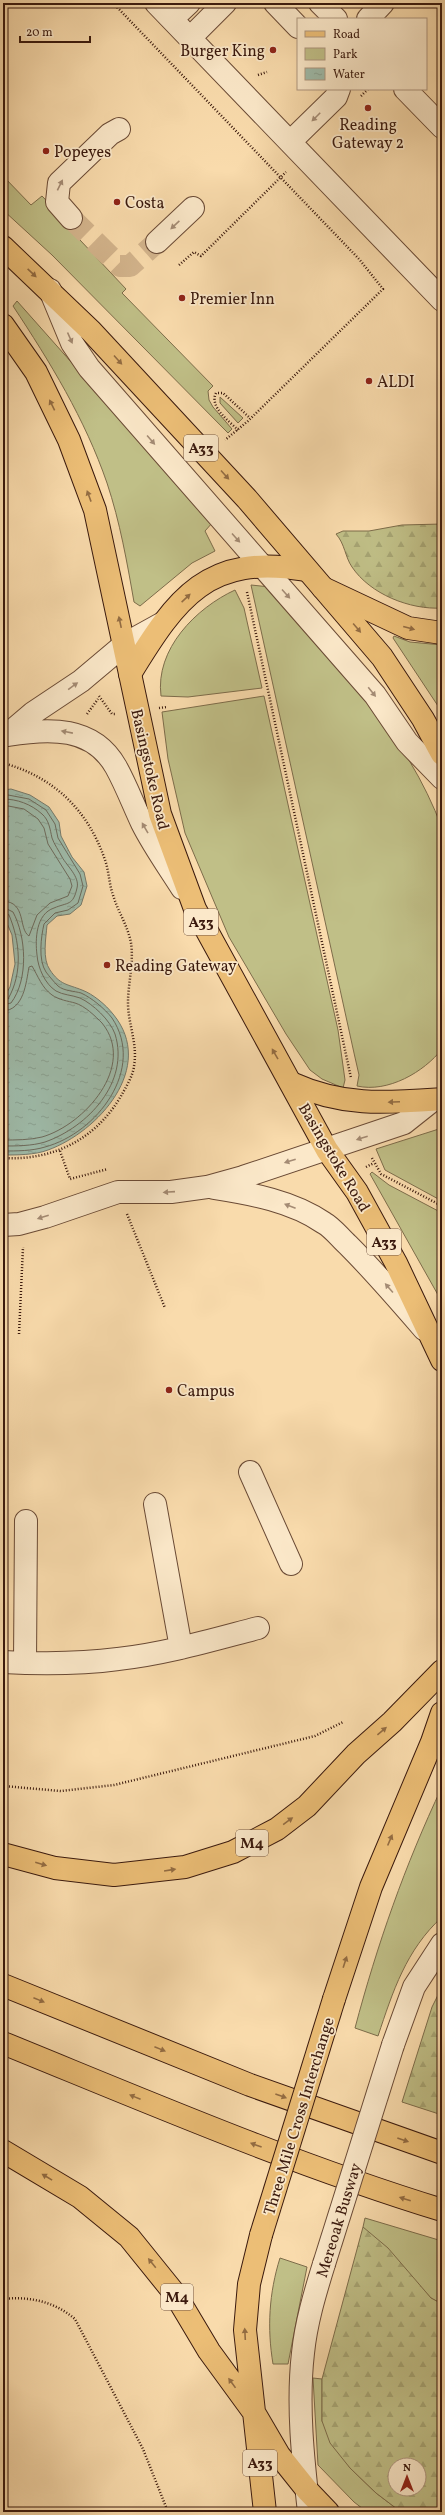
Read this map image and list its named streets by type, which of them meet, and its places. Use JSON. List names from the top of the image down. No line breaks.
{"streets":{"main road":["A33","Basingstoke Road","M4","Three Mile Cross Interchange"],"street":["Mereoak Busway"]},"crossings":[["A33","Basingstoke Road"],["A33","M4"],["A33","Three Mile Cross Interchange"],["M4","Three Mile Cross Interchange"],["Three Mile Cross Interchange","Mereoak Busway"]],"one_way":["Three Mile Cross Interchange"],"places":["Burger King","Reading Gateway 2","Popeyes","Costa","Premier Inn","ALDI","Reading Gateway","Campus"],"legend":["Road","Park","Water"],"scale_bar":"20 m","north":"top"}
